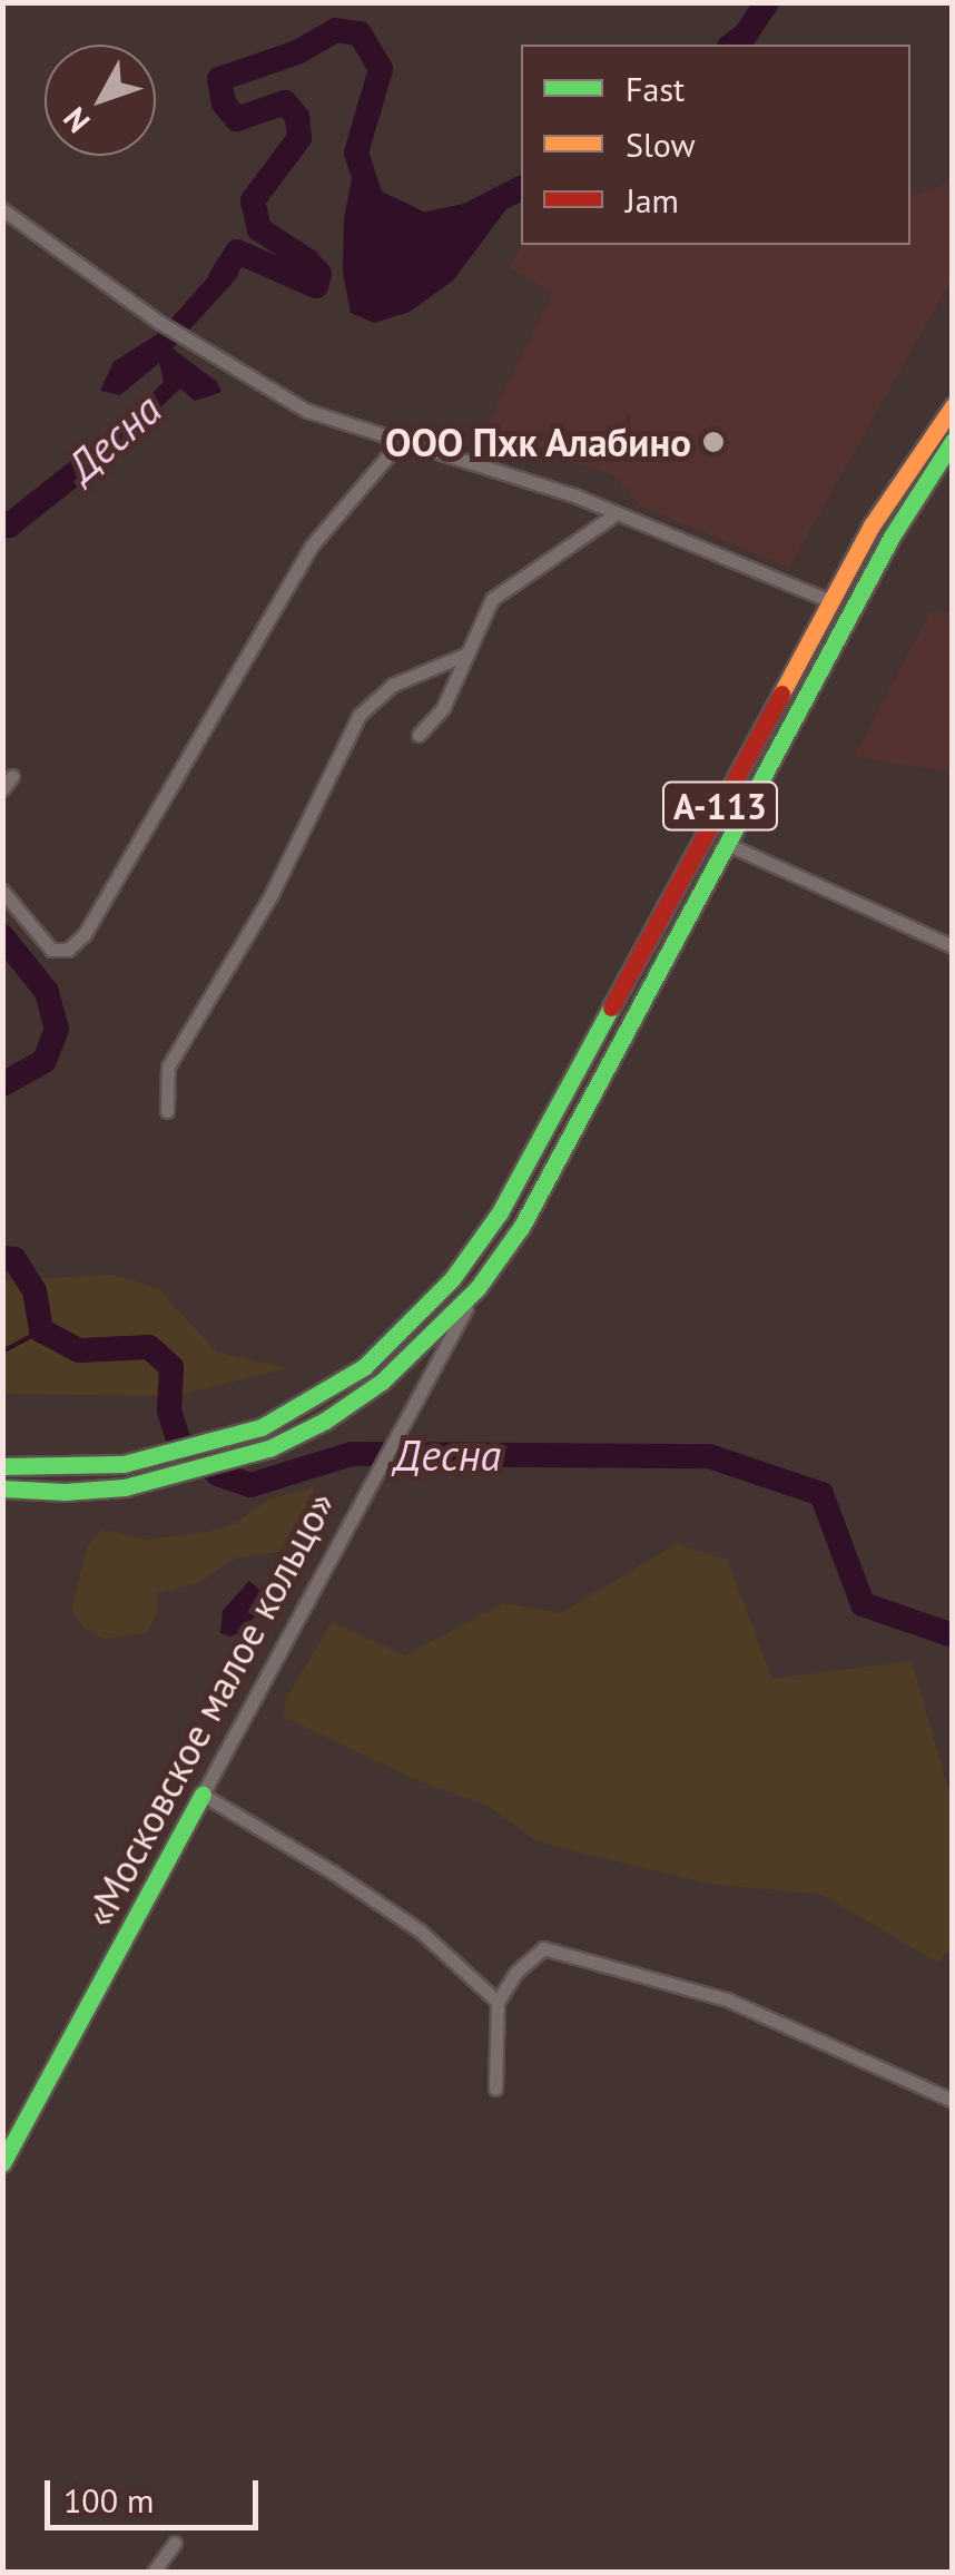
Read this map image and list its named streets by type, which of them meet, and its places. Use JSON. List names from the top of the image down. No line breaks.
{"streets":{"main road":["А-113","«Московское малое кольцо»"]},"crossings":[["А-113","«Московское малое кольцо»"]],"water":["Десна"],"places":["ООО Пхк Алабино"],"legend":["Fast","Slow","Jam"],"scale_bar":"100 m","north":"bottom left"}
